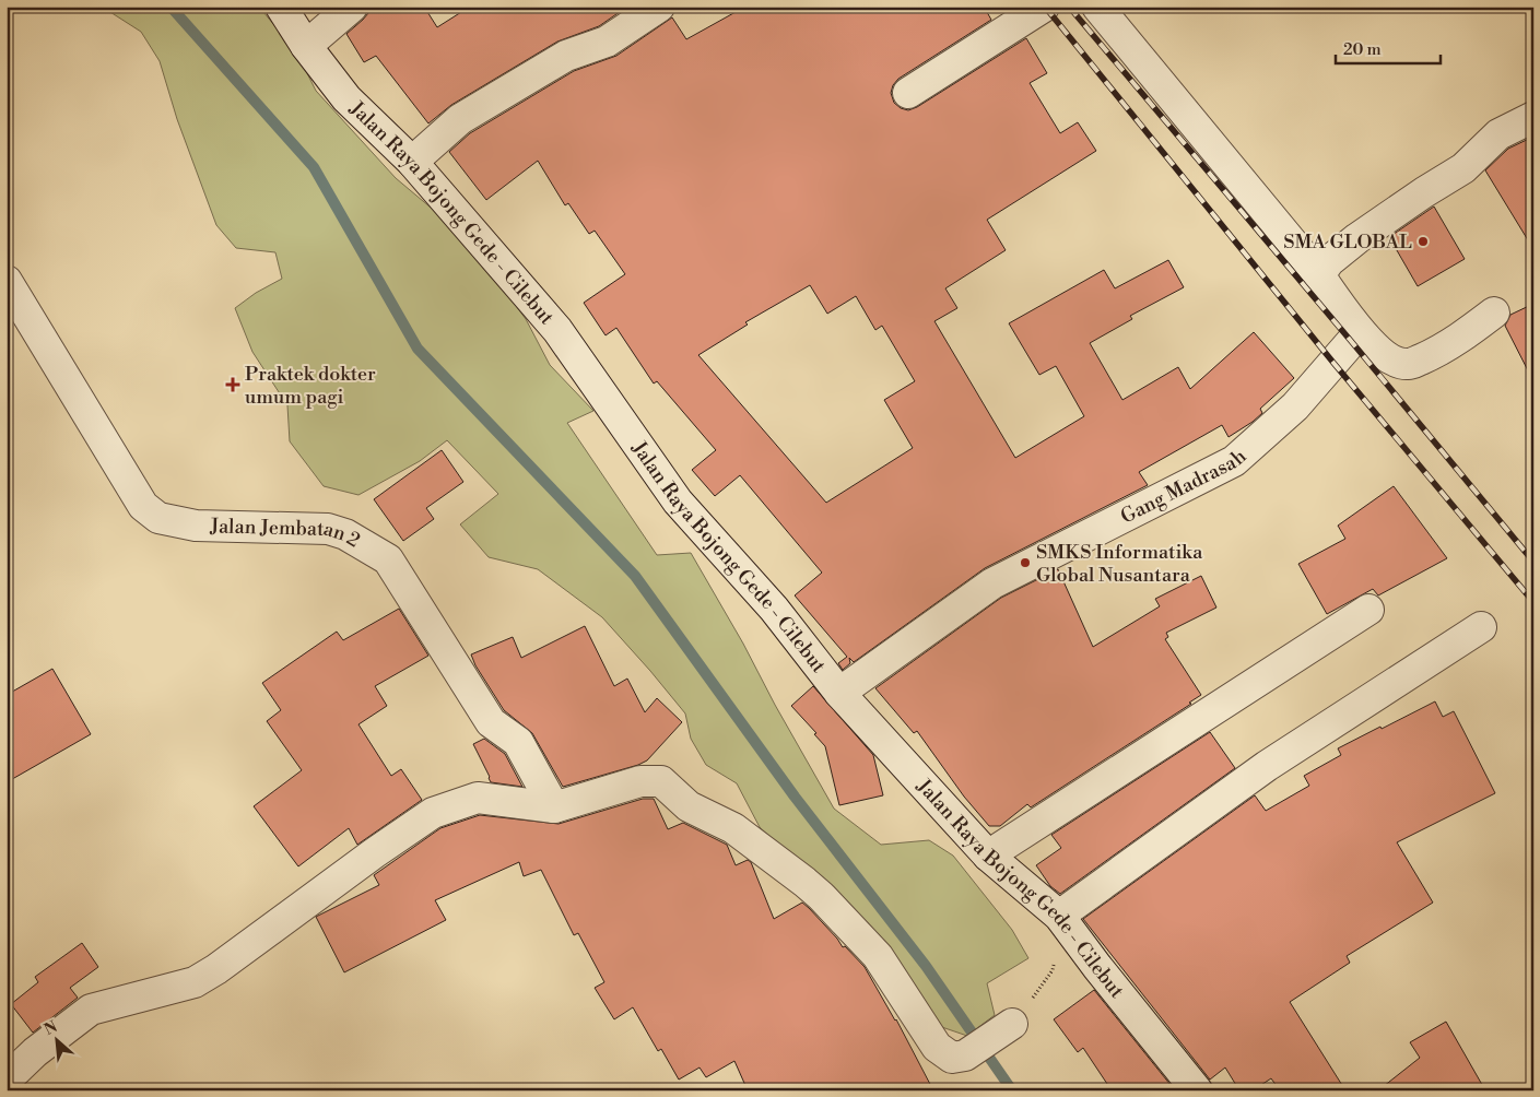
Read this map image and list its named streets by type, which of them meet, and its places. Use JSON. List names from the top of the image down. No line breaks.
{"streets":{"street":["Jalan Raya Bojong Gede - Cilebut","Gang Madrasah","Jalan Jembatan 2"]},"crossings":[["Jalan Raya Bojong Gede - Cilebut","Gang Madrasah"]],"places":{"other":["SMA GLOBAL","SMKS Informatika Global Nusantara"],"health":["Praktek dokter umum pagi"]},"scale_bar":"20 m","north":"top left"}
